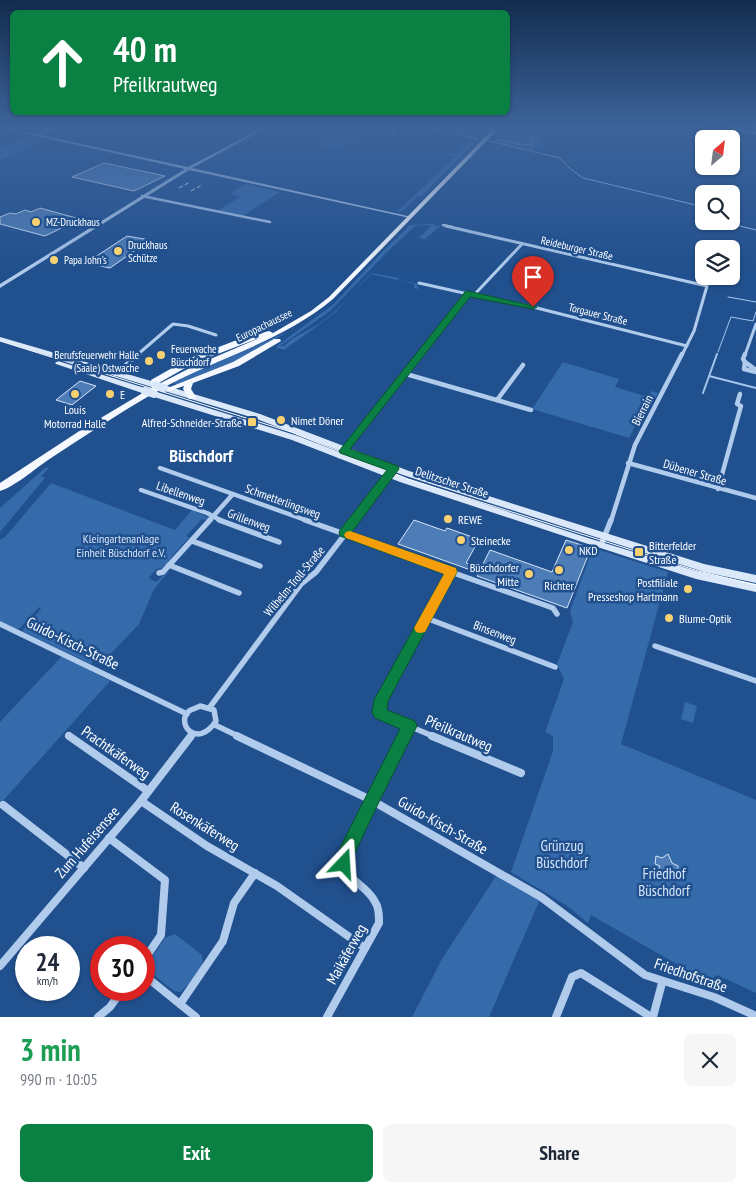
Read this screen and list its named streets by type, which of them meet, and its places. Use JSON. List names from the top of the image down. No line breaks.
{"streets":{"main road":["Europachaussee","Delitzscher Straße"],"street":["Reideburger Straße","Torgauer Straße","Bierrain","Dübener Straße","Libellenweg","Schmetterlingsweg","Grillenweg","Wilhelm-Troll-Straße","Binsenweg","Guido-Kisch-Straße","Pfeilkrautweg","Prachtkäferweg","Rosenkäferweg","Zum Hufeisensee","Maikäferweg","Friedhofstraße"]},"crossings":[["Reideburger Straße","Bierrain"],["Torgauer Straße","Bierrain"],["Bierrain","Dübener Straße"],["Bierrain","Delitzscher Straße"],["Delitzscher Straße","Wilhelm-Troll-Straße"],["Libellenweg","Schmetterlingsweg"],["Libellenweg","Grillenweg"],["Schmetterlingsweg","Grillenweg"],["Schmetterlingsweg","Wilhelm-Troll-Straße"],["Wilhelm-Troll-Straße","Guido-Kisch-Straße"],["Wilhelm-Troll-Straße","Zum Hufeisensee"],["Guido-Kisch-Straße","Pfeilkrautweg"],["Guido-Kisch-Straße","Zum Hufeisensee"],["Guido-Kisch-Straße","Maikäferweg"],["Guido-Kisch-Straße","Friedhofstraße"],["Pfeilkrautweg","Maikäferweg"],["Prachtkäferweg","Zum Hufeisensee"],["Rosenkäferweg","Zum Hufeisensee"],["Rosenkäferweg","Maikäferweg"]],"districts":["Büschdorf"],"parks":["Kleingartenanlage Einheit Büschdorf e.V.","Grünzug Büschdorf","Friedhof Büschdorf"],"places":{"other":["MZ-Druckhaus","Druckhaus Schütze","Papa John's","Feuerwache Büschdorf","Berufsfeuerwehr Halle (Saale) Ostwache","Louis Motorrad Halle","E","Nimet Döner","REWE","Steinecke","NKD","Richter","Büschdorfer Mitte","Postfiliale Presseshop Hartmann","Blume-Optik"],"transit":["Alfred-Schneider-Straße","Bitterfelder Straße"]},"north":"top right","page":{"turn":["40 m","Pfeilkrautweg"],"speed":"24 km/h","limit":"30","heading":["3 min","990 m · 10:05"],"buttons":["Exit","Share"]}}
